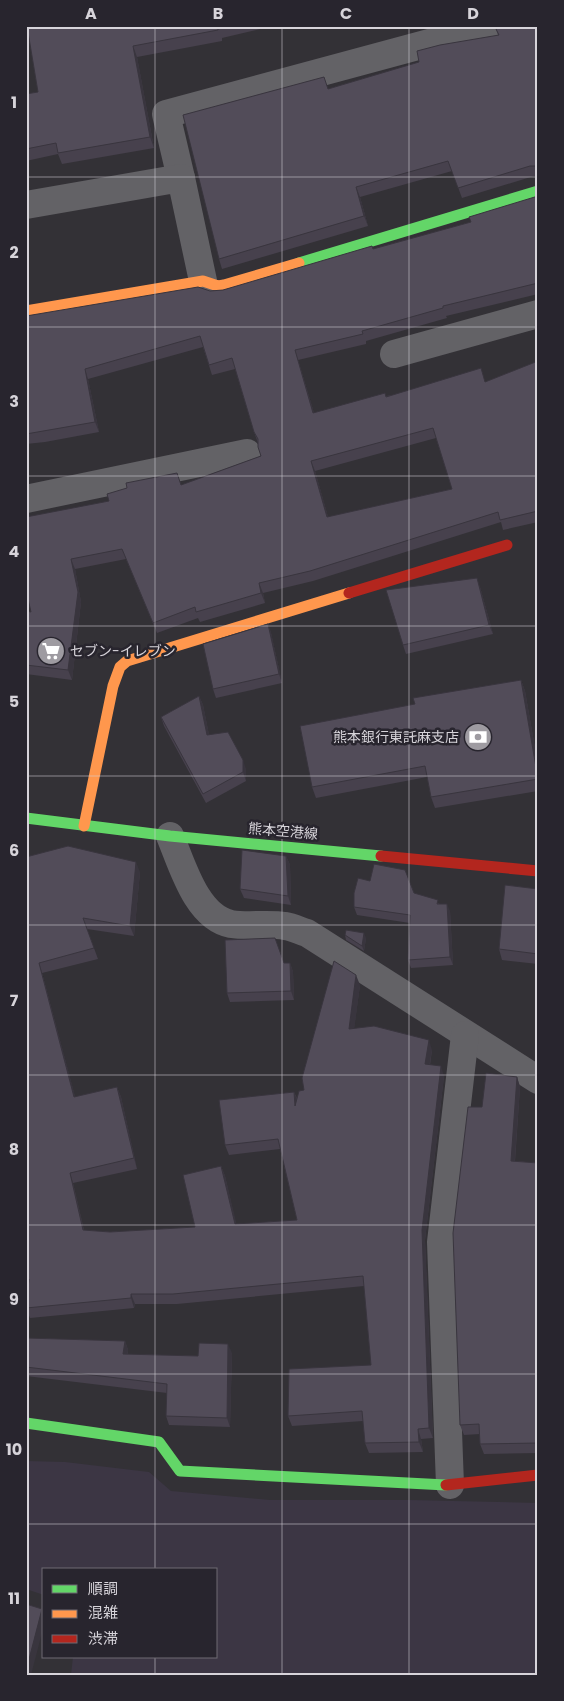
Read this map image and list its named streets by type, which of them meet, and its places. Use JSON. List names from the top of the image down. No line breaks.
{"streets":{"street":["熊本空港線"]},"places":{"supermarket":["セブン-イレブン"],"bank":["熊本銀行東託麻支店"]},"legend":["順調","混雑","渋滞"],"grid":{"columns":["A","B","C","D"],"rows":["1","2","3","4","5","6","7","8","9","10","11"]}}
